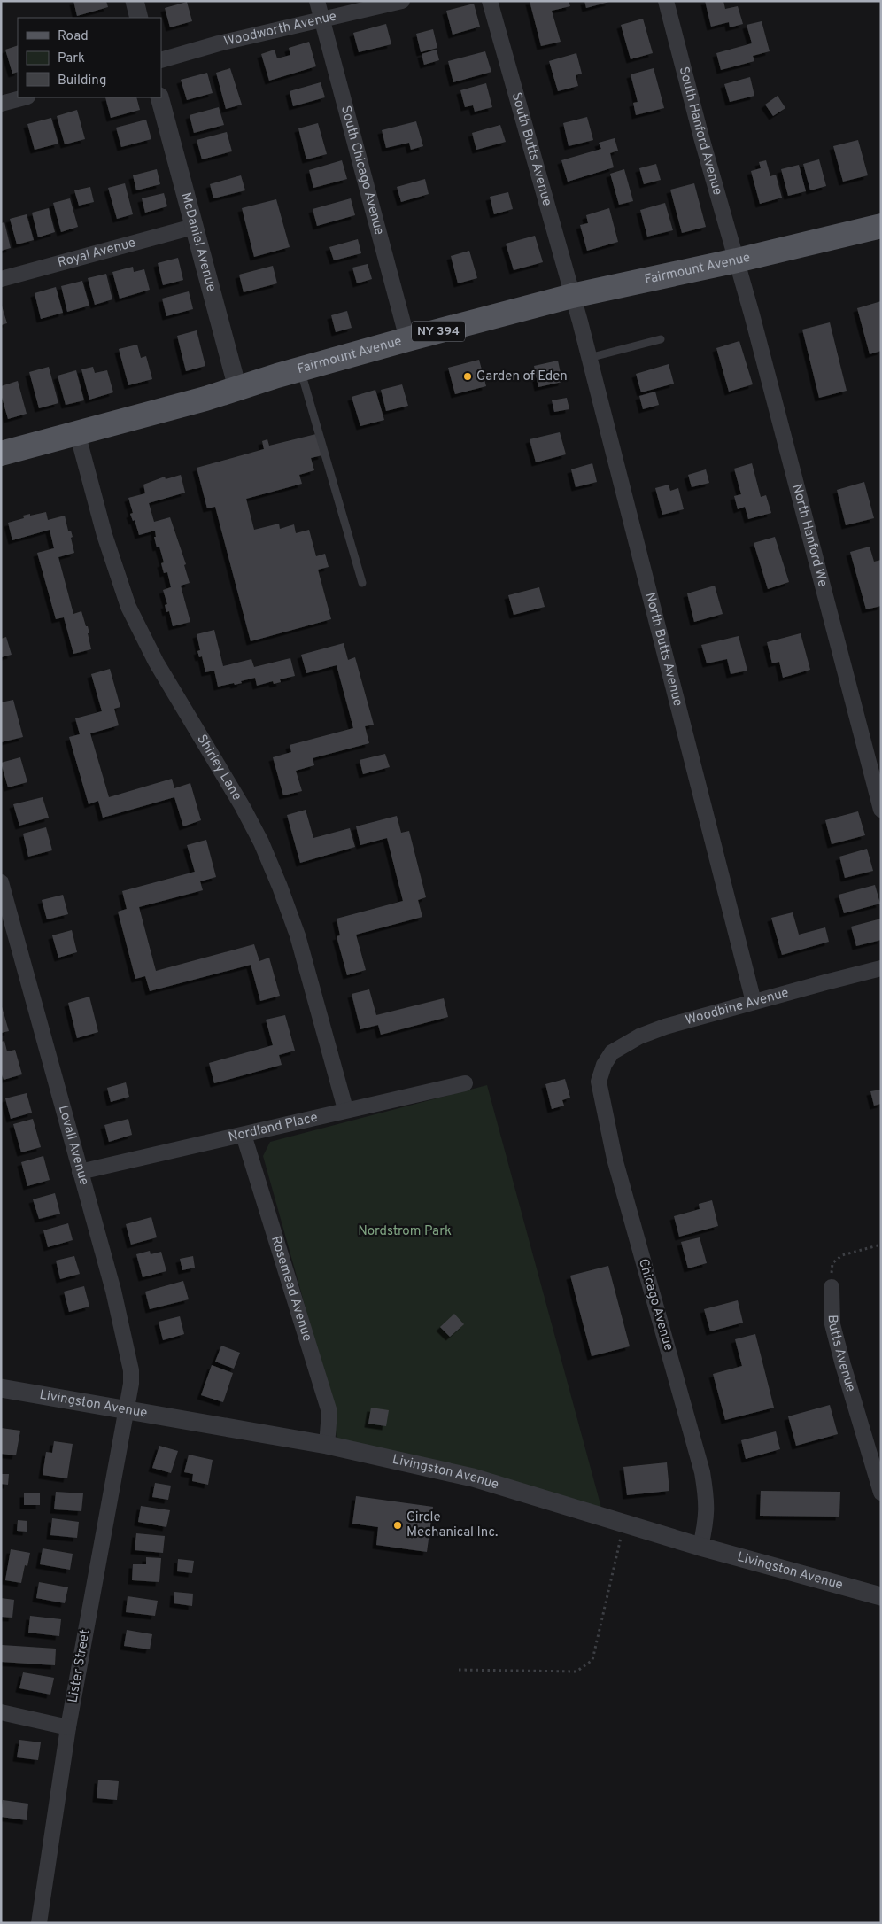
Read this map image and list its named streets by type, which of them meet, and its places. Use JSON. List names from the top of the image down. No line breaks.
{"streets":{"main road":["Fairmount Avenue","NY 394"],"street":["Woodworth Avenue","South Hanford Avenue","South Butts Avenue","South Chicago Avenue","McDaniel Avenue","Royal Avenue","North Hanford We","North Butts Avenue","Shirley Lane","Woodbine Avenue","Nordland Place","Lovall Avenue","Rosemead Avenue","Chicago Avenue","Butts Avenue","Livingston Avenue","Lister Street"]},"crossings":[["Woodworth Avenue","South Chicago Avenue"],["South Hanford Avenue","Fairmount Avenue"],["South Hanford Avenue","North Hanford We"],["South Butts Avenue","Fairmount Avenue"],["South Butts Avenue","North Butts Avenue"],["South Chicago Avenue","Fairmount Avenue"],["McDaniel Avenue","Royal Avenue"],["McDaniel Avenue","Fairmount Avenue"],["Fairmount Avenue","North Hanford We"],["Fairmount Avenue","North Butts Avenue"],["Fairmount Avenue","Shirley Lane"],["North Butts Avenue","Woodbine Avenue"],["Shirley Lane","Nordland Place"],["Woodbine Avenue","Chicago Avenue"],["Nordland Place","Lovall Avenue"],["Nordland Place","Rosemead Avenue"],["Lovall Avenue","Livingston Avenue"],["Lovall Avenue","Lister Street"],["Rosemead Avenue","Livingston Avenue"],["Chicago Avenue","Livingston Avenue"],["Livingston Avenue","Lister Street"]],"parks":["Nordstrom Park"],"places":["Garden of Eden","Circle Mechanical Inc."],"legend":["Road","Park","Building"]}
